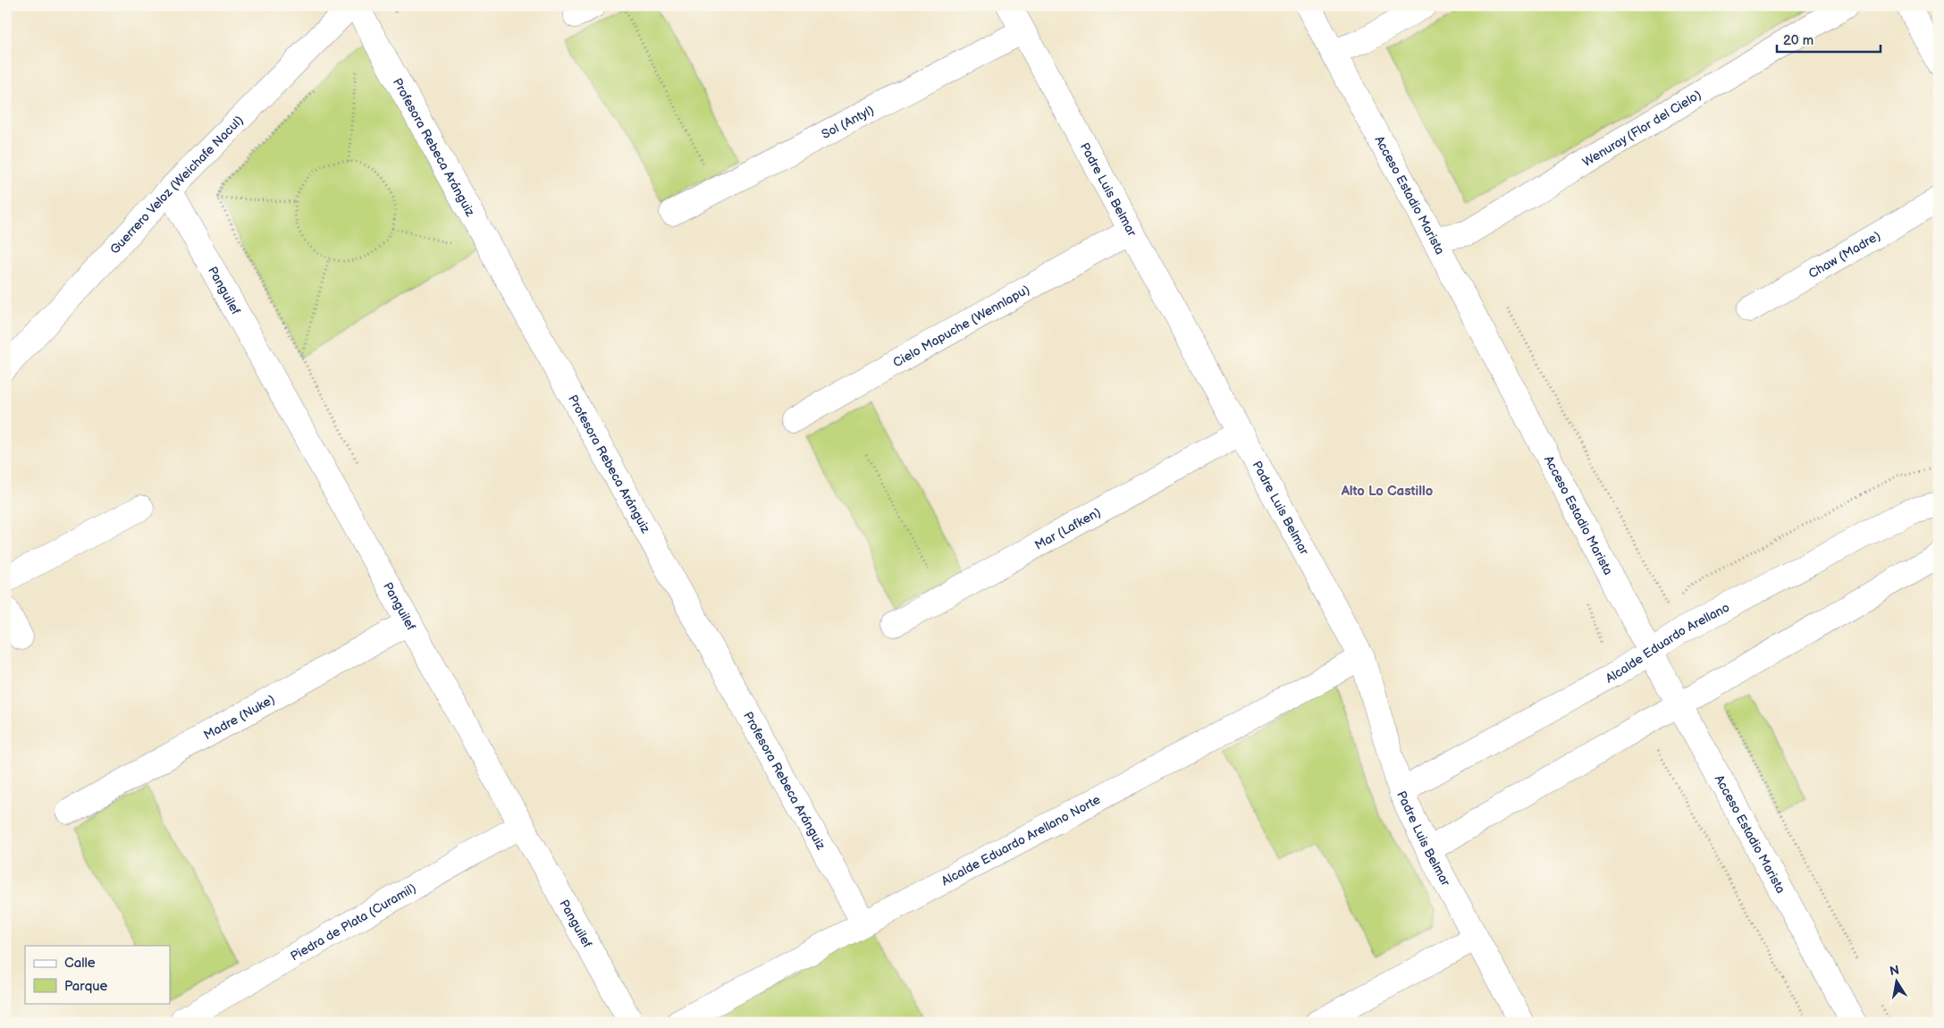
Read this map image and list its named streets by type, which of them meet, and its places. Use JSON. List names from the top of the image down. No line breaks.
{"streets":{"street":["Sol (Antyl)","Wenuray (Flor del Cielo)","Profesora Rebeca Aránguiz","Guerrero Veloz (Weichafe Nacul)","Padre Luis Belmar","Acceso Estadio Marista","Chaw (Madre)","Panguilef","Cielo Mapuche (Wennlapu)","Mar (Lafken)","Alcalde Eduardo Arellano","Madre (Nuke)","Alcalde Eduardo Arellano Norte","Piedra de Plata (Curamil)"]},"crossings":[["Sol (Antyl)","Padre Luis Belmar"],["Wenuray (Flor del Cielo)","Acceso Estadio Marista"],["Profesora Rebeca Aránguiz","Alcalde Eduardo Arellano Norte"],["Guerrero Veloz (Weichafe Nacul)","Panguilef"],["Padre Luis Belmar","Cielo Mapuche (Wennlapu)"],["Padre Luis Belmar","Mar (Lafken)"],["Padre Luis Belmar","Alcalde Eduardo Arellano"],["Padre Luis Belmar","Alcalde Eduardo Arellano Norte"],["Acceso Estadio Marista","Alcalde Eduardo Arellano"],["Panguilef","Madre (Nuke)"],["Panguilef","Piedra de Plata (Curamil)"]],"districts":["Alto Lo Castillo"],"legend":["Calle","Parque"],"scale_bar":"20 m","north":"top"}
